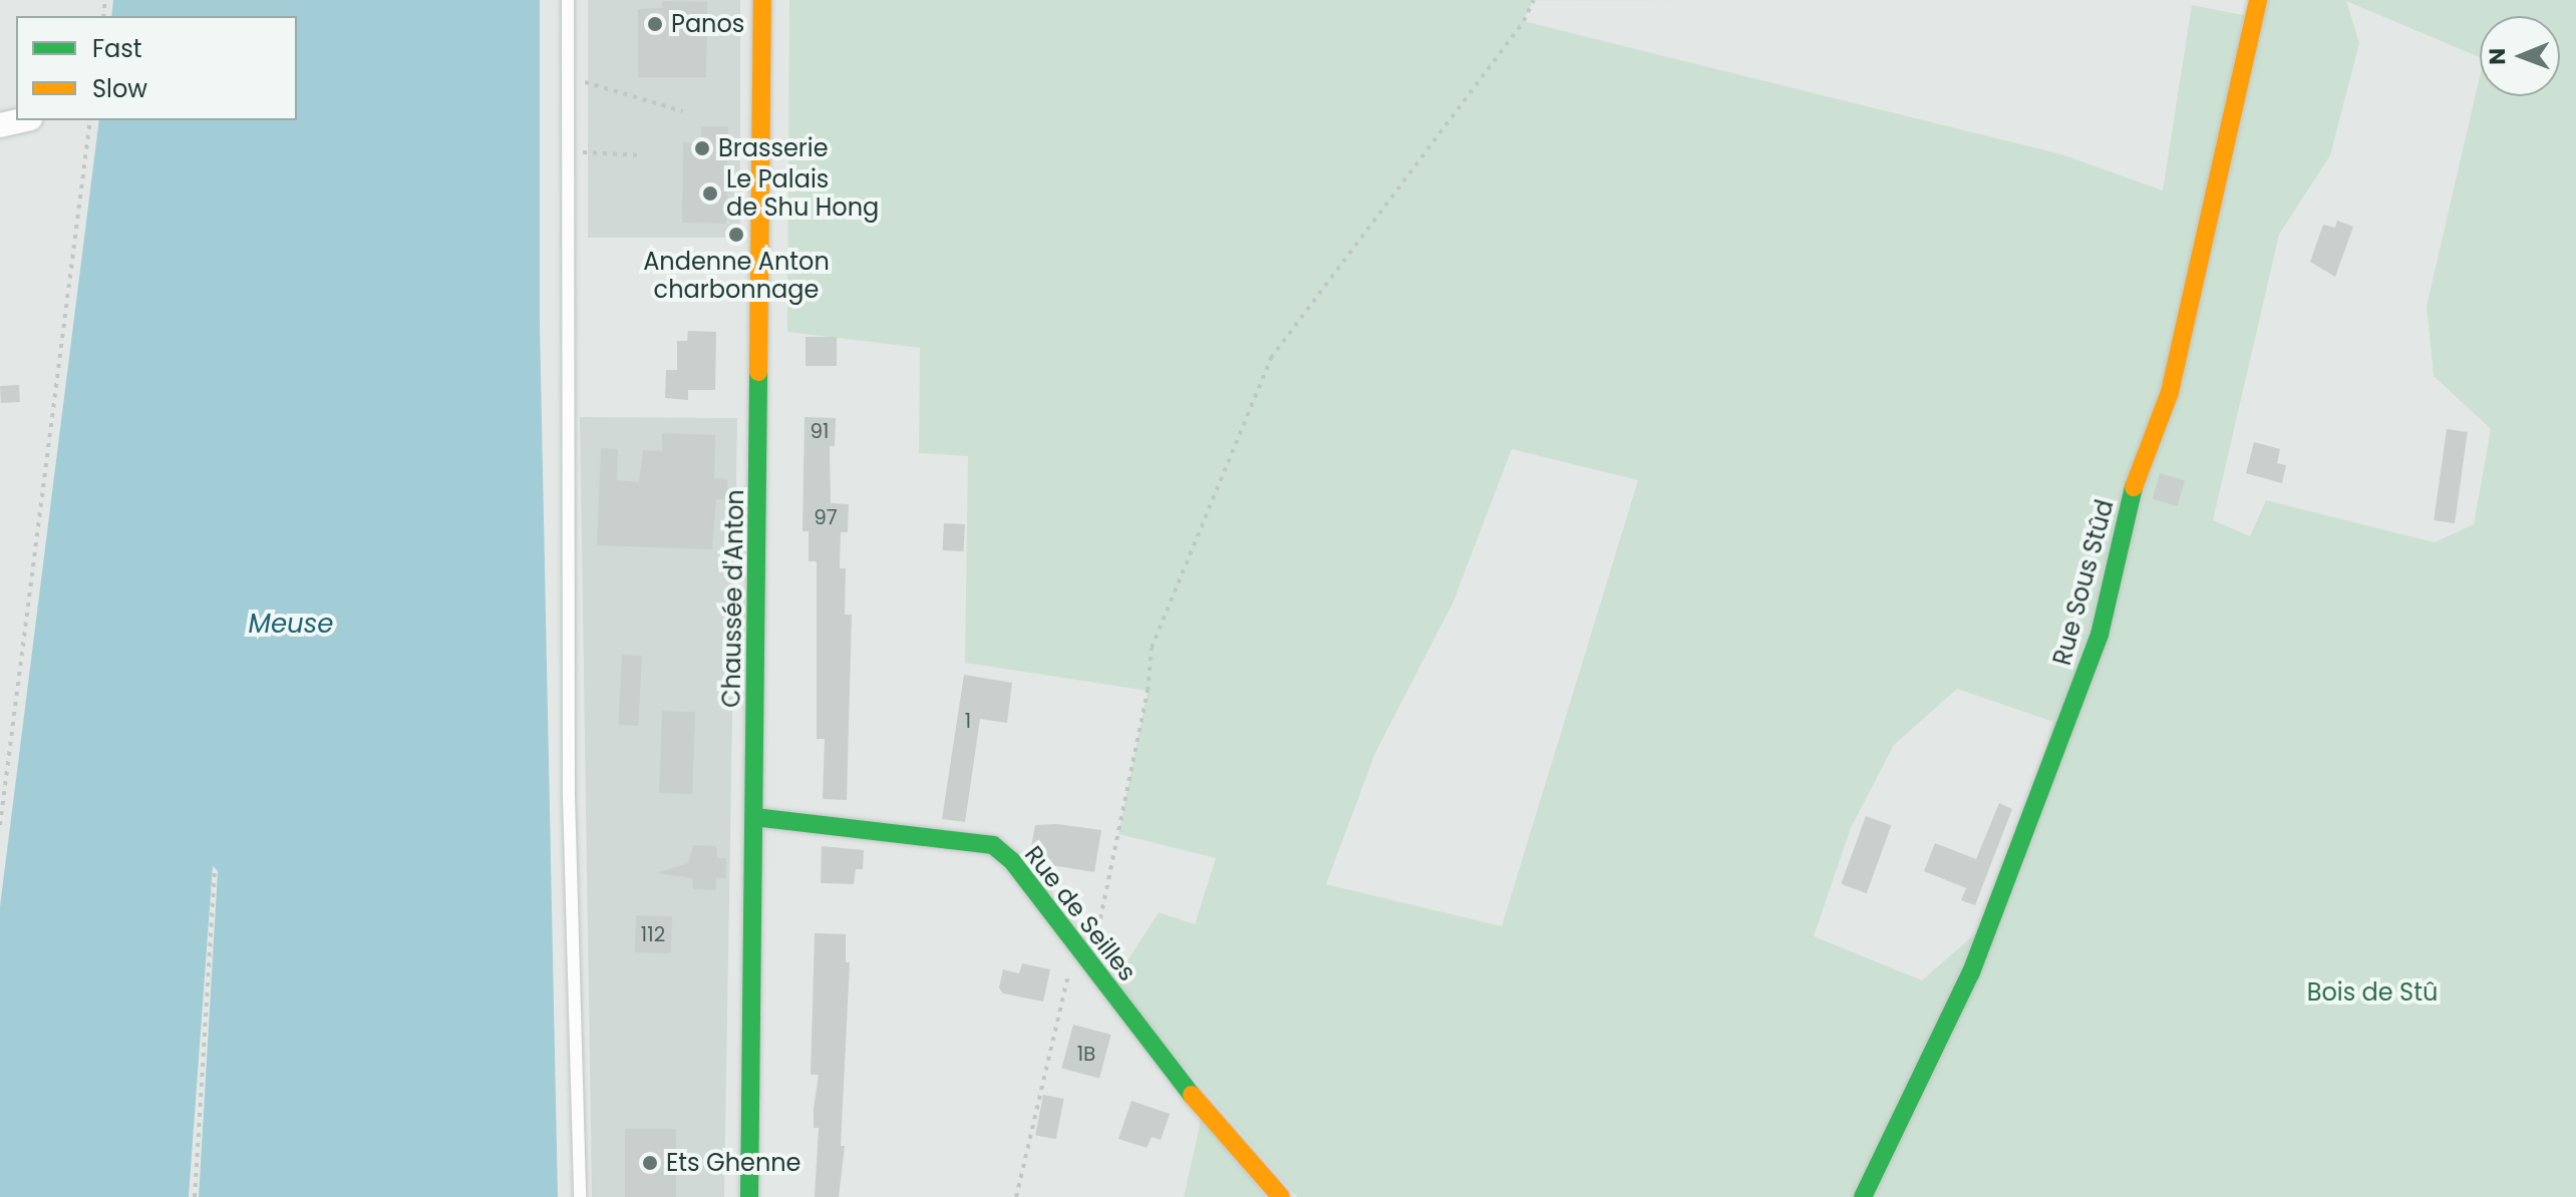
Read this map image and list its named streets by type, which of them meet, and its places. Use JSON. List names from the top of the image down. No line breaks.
{"streets":{"street":["Rue Sous Stûd","Chaussée d'Anton","Rue de Seilles"]},"crossings":[["Chaussée d'Anton","Rue de Seilles"]],"water":["Meuse"],"parks":["Bois de Stû"],"places":["Panos","Brasserie","Le Palais de Shu Hong","Andenne Anton charbonnage","Ets Ghenne"],"house_numbers":["91","97","1","112","1B"],"legend":["Fast","Slow"],"north":"left"}
